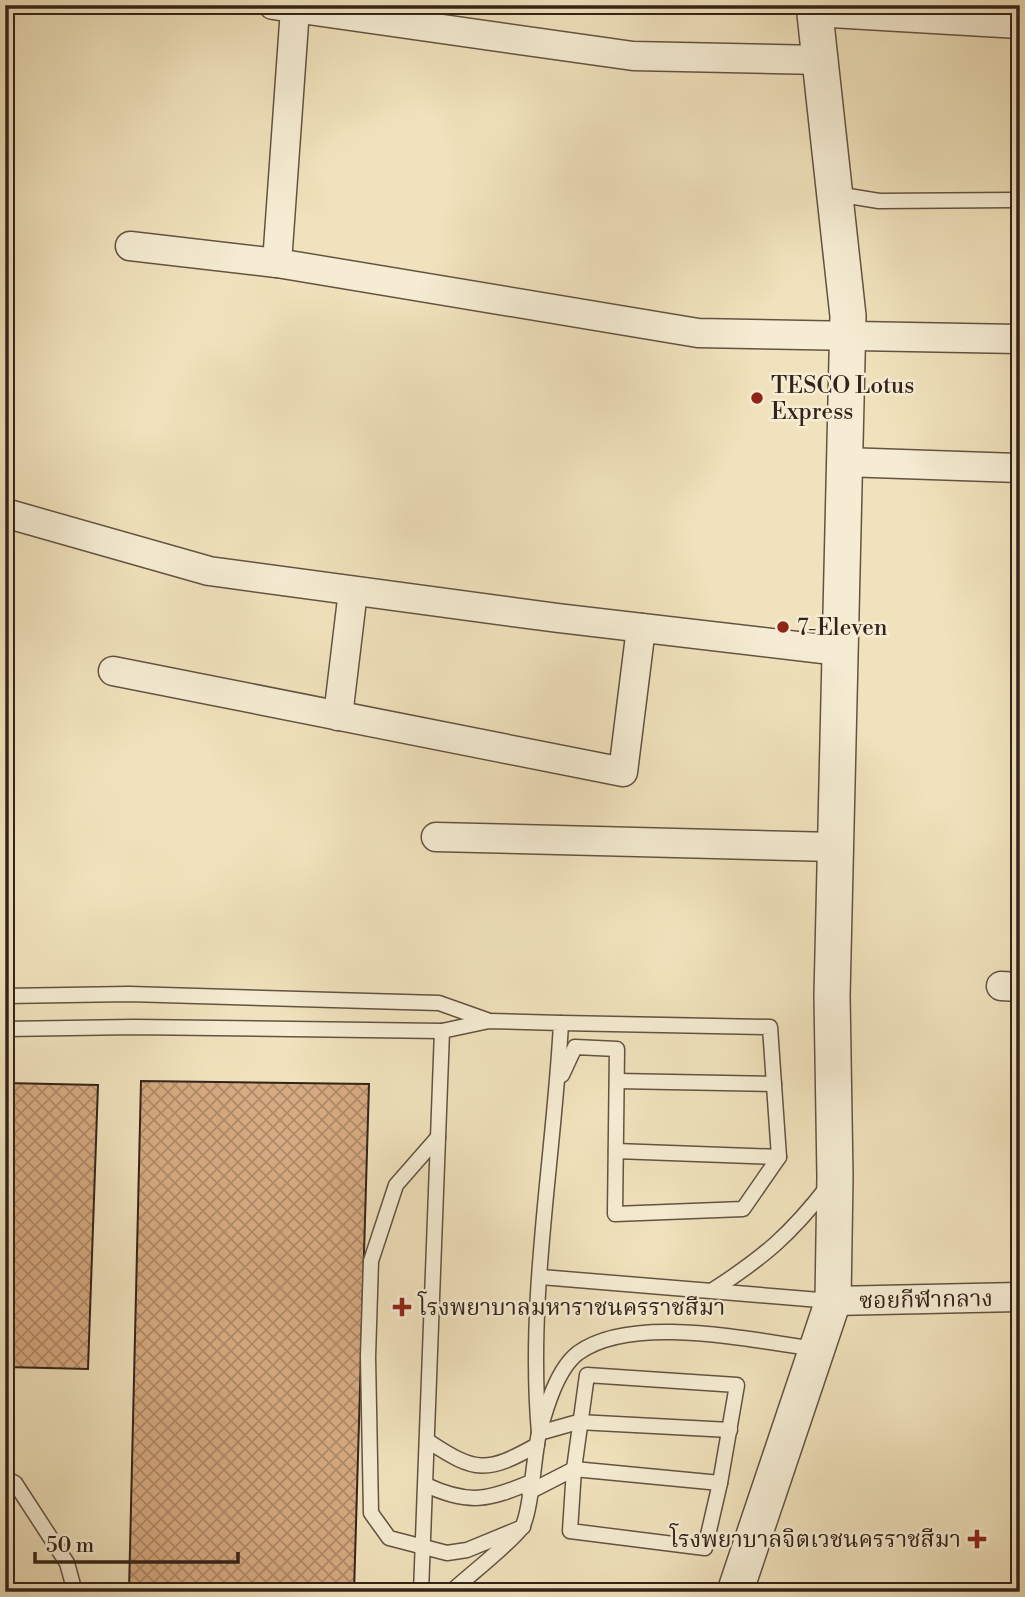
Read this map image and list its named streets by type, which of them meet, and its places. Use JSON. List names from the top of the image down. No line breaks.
{"streets":{"street":["ซอยกีฬากลาง"]},"places":{"other":["TESCO Lotus Express","7-Eleven"],"health":["โรงพยาบาลมหาราชนครราชสีมา","โรงพยาบาลจิตเวชนครราชสีมา"]},"scale_bar":"50 m"}
